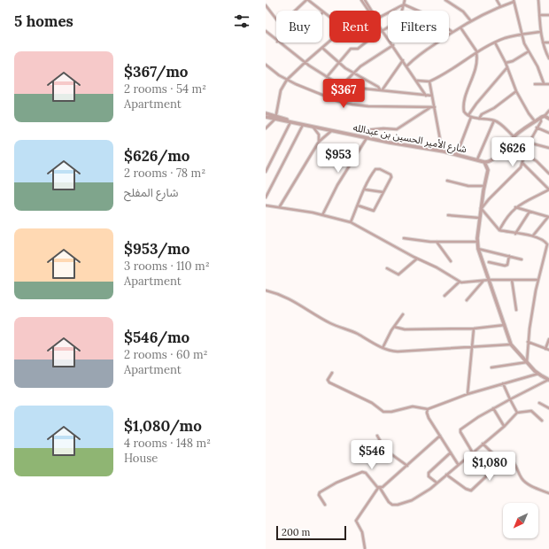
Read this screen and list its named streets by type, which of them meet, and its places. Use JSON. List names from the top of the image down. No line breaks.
{"streets":{"street":["شارع الأمير الحسين بن عبدالله"]},"scale_bar":"200 m","north":"bottom left","page":{"heading":"5 homes","chip":["Buy","Rent","Filters"],"list":[{"name":"$367/mo","note":"2 rooms · 54 m² · Apartment"},{"name":"$626/mo","note":"2 rooms · 78 m² · شارع المفلح"},{"name":"$953/mo","note":"3 rooms · 110 m² · Apartment"},{"name":"$546/mo","note":"2 rooms · 60 m² · Apartment"},{"name":"$1,080/mo","note":"4 rooms · 148 m² · House"}],"price":["$367","$626","$953","$546","$1,080"],"scale":"200 m"}}
